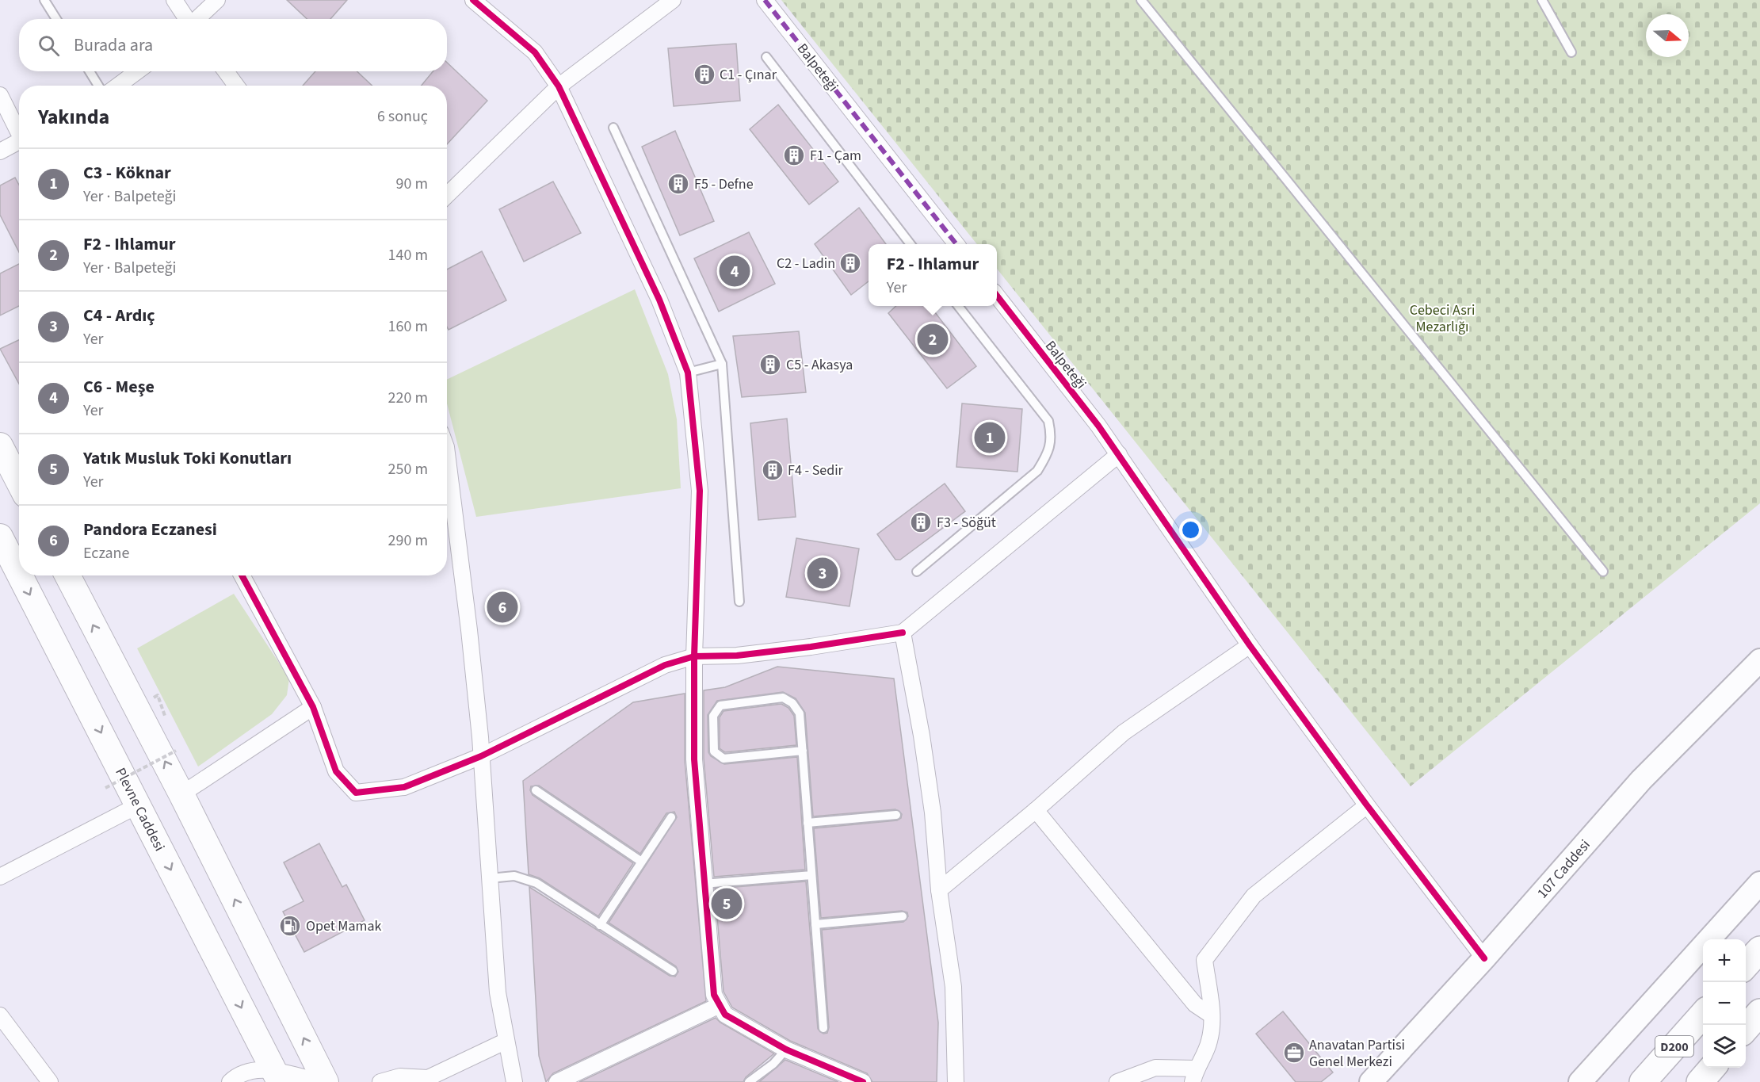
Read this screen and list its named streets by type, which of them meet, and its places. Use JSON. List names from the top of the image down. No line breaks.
{"streets":{"highway":["D200"],"main road":["Plevne Caddesi"],"street":["Balpeteği","107 Caddesi"]},"crossings":[["Balpeteği","107 Caddesi"]],"parks":["Cebeci Asri Mezarlığı"],"places":{"building":["C1 - Çınar","F1 - Çam","F5 - Defne","C2 - Ladin","C5 - Akasya","F4 - Sedir","F3 - Söğüt"],"fuel station":["Opet Mamak"],"office":["Anavatan Partisi Genel Merkezi"]},"north":"right","page":{"search":"Burada ara","heading":["Yakında","6 sonuç"],"list":[{"mark":"1","name":"C3 - Köknar","note":"Yer · Balpeteği","value":"90 m"},{"mark":"2","name":"F2 - Ihlamur","note":"Yer · Balpeteği","value":"140 m"},{"mark":"3","name":"C4 - Ardıç","note":"Yer","value":"160 m"},{"mark":"4","name":"C6 - Meşe","note":"Yer","value":"220 m"},{"mark":"5","name":"Yatık Musluk Toki Konutları","note":"Yer","value":"250 m"},{"mark":"6","name":"Pandora Eczanesi","note":"Eczane","value":"290 m"}],"popup":["F2 - Ihlamur","Yer"],"pins":["4","2","1","3","6","5"],"map_buttons":["+","−"]}}
